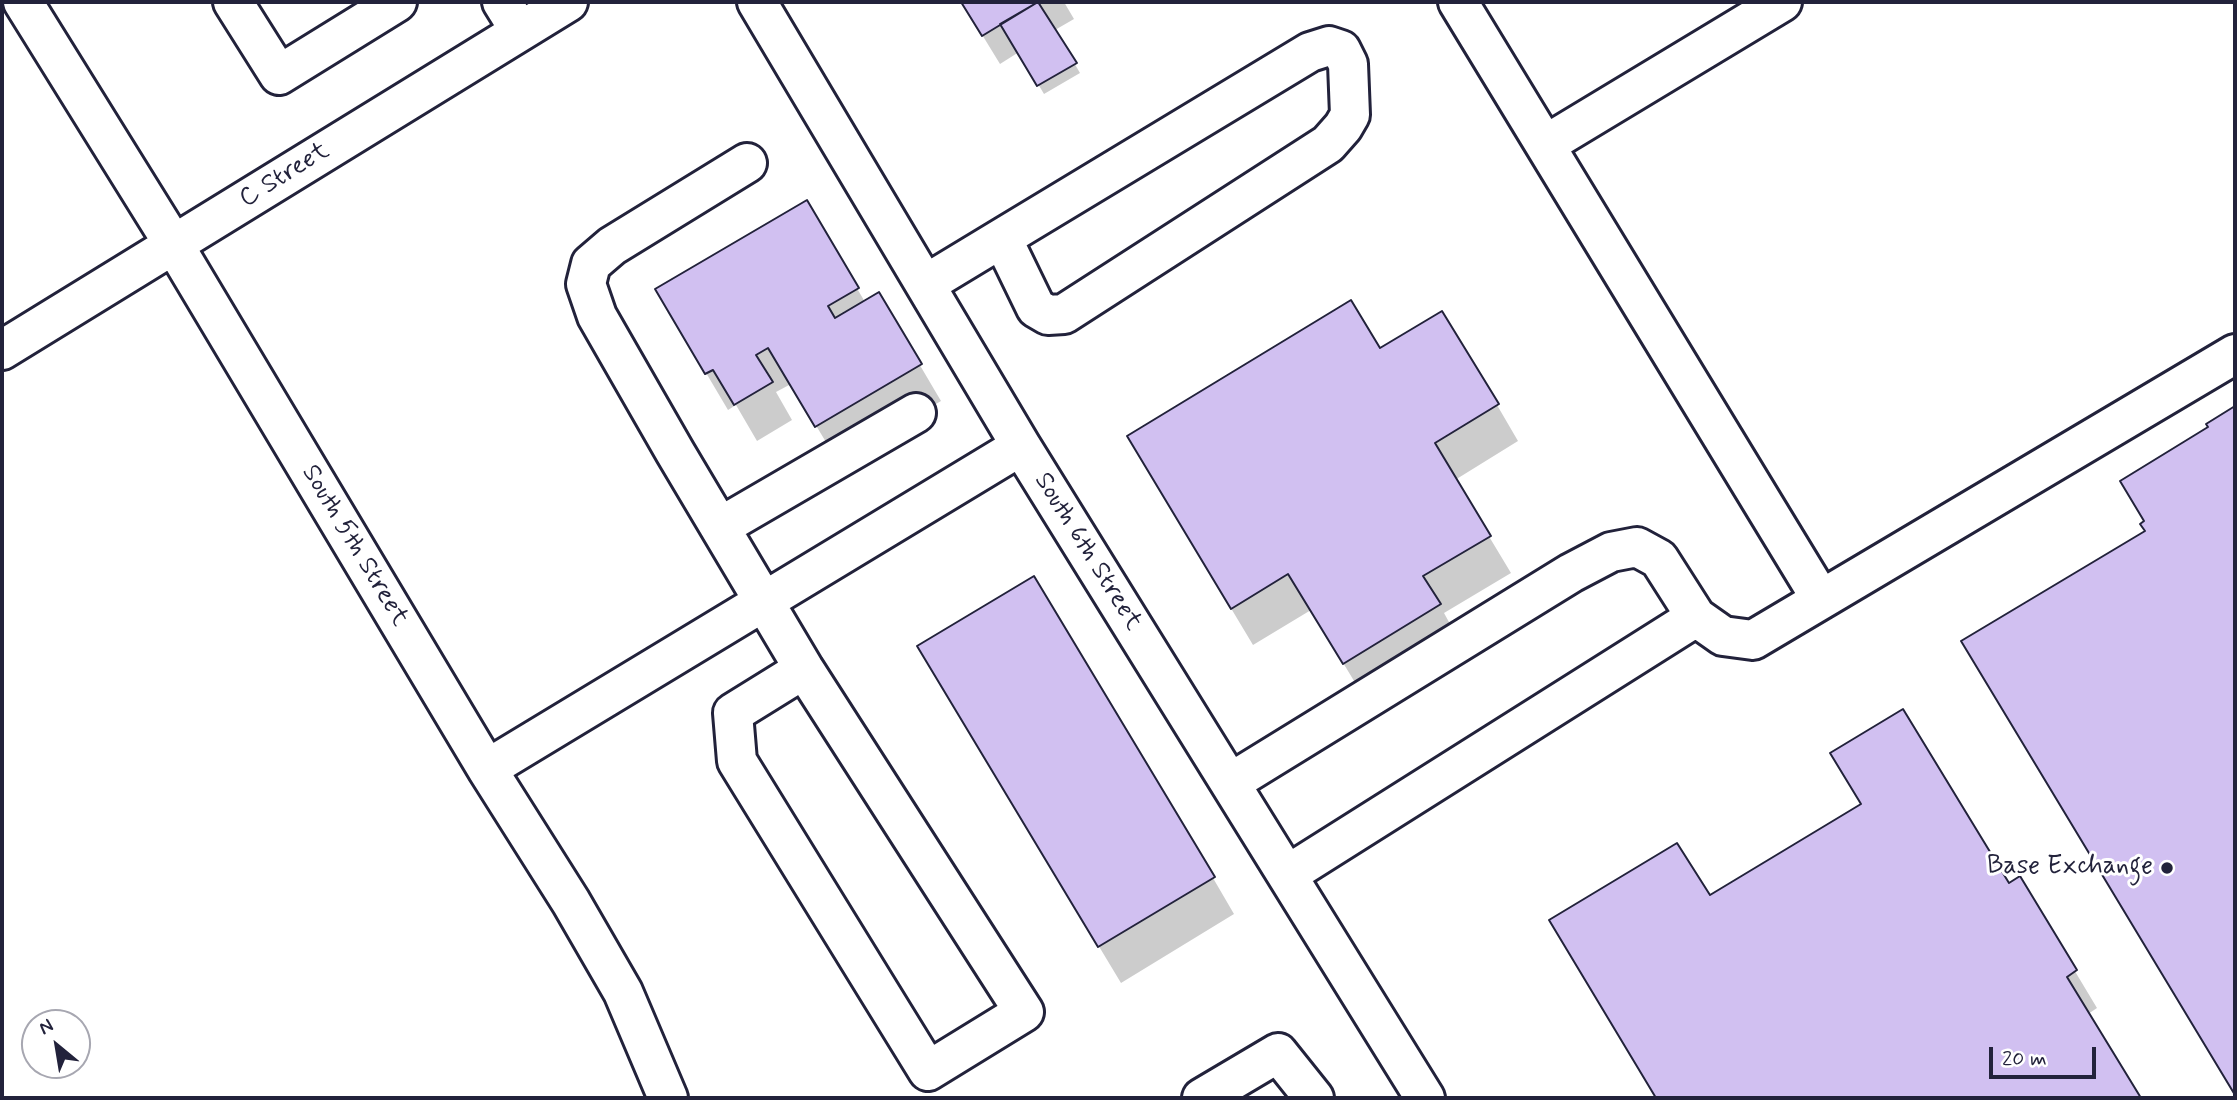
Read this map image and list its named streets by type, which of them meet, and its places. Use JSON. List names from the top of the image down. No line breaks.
{"streets":{"street":["C Street","South 5th Street","South 6th Street"]},"crossings":[["C Street","South 5th Street"]],"places":["Base Exchange"],"scale_bar":"20 m","north":"top left"}
